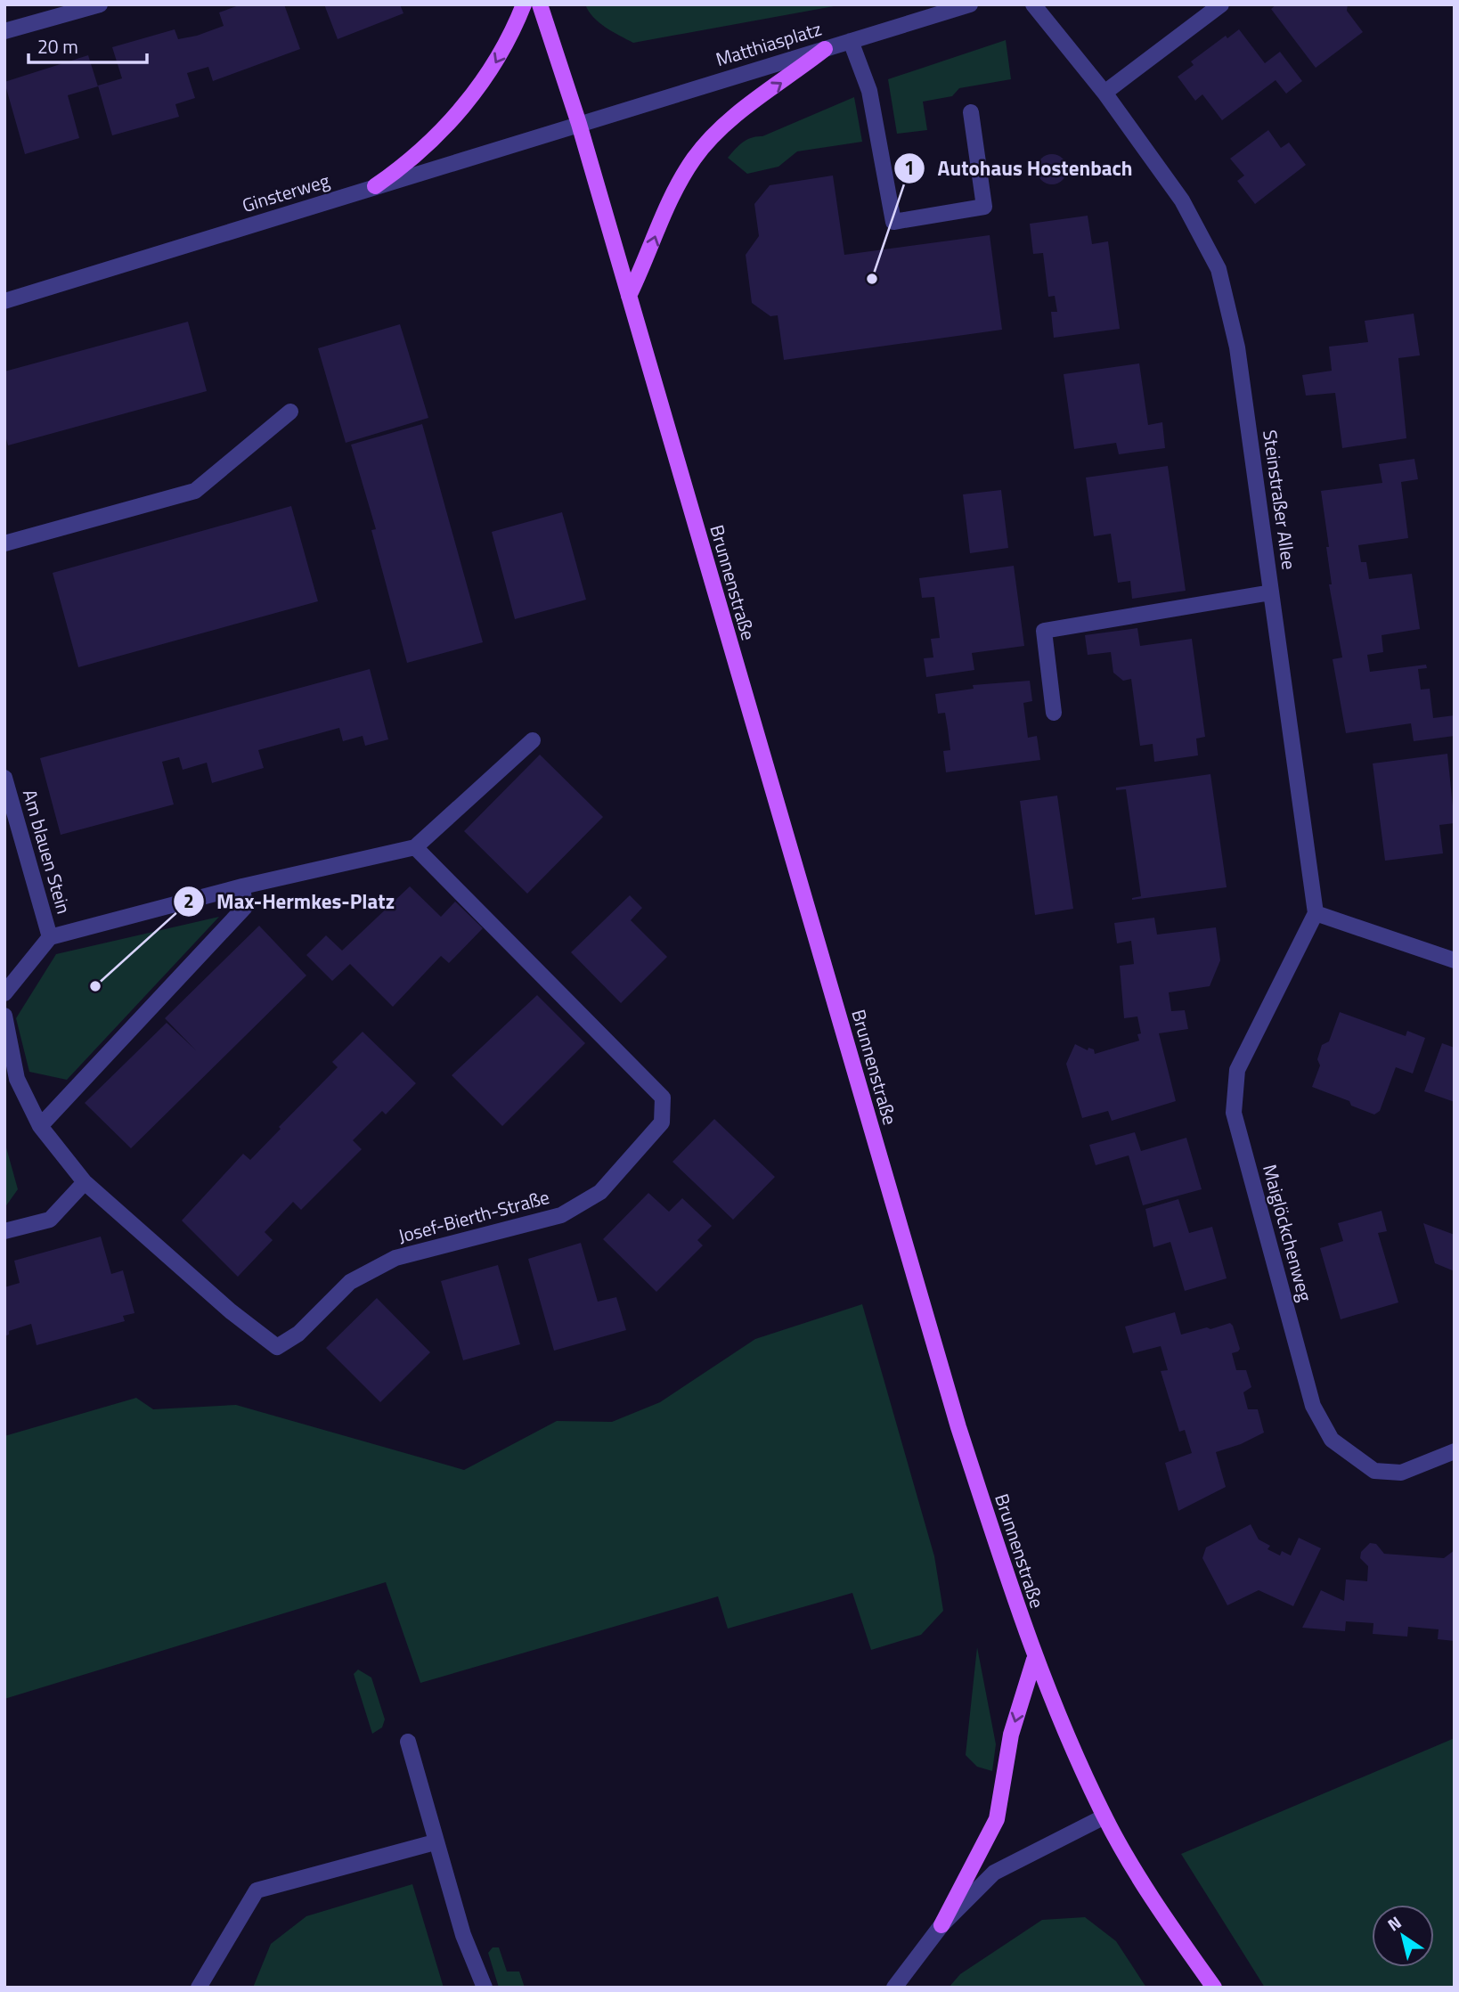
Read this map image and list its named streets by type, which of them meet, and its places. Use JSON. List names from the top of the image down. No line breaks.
{"streets":{"main road":["Brunnenstraße"],"street":["Matthiasplatz","Ginsterweg","Steinstraßer Allee","Am blauen Stein","Josef-Bierth-Straße","Maiglöckchenweg"]},"crossings":[["Matthiasplatz","Ginsterweg"],["Matthiasplatz","Brunnenstraße"],["Ginsterweg","Brunnenstraße"],["Steinstraßer Allee","Maiglöckchenweg"]],"places":["Autohaus Hostenbach","Max-Hermkes-Platz"],"scale_bar":"20 m","north":"top left"}
